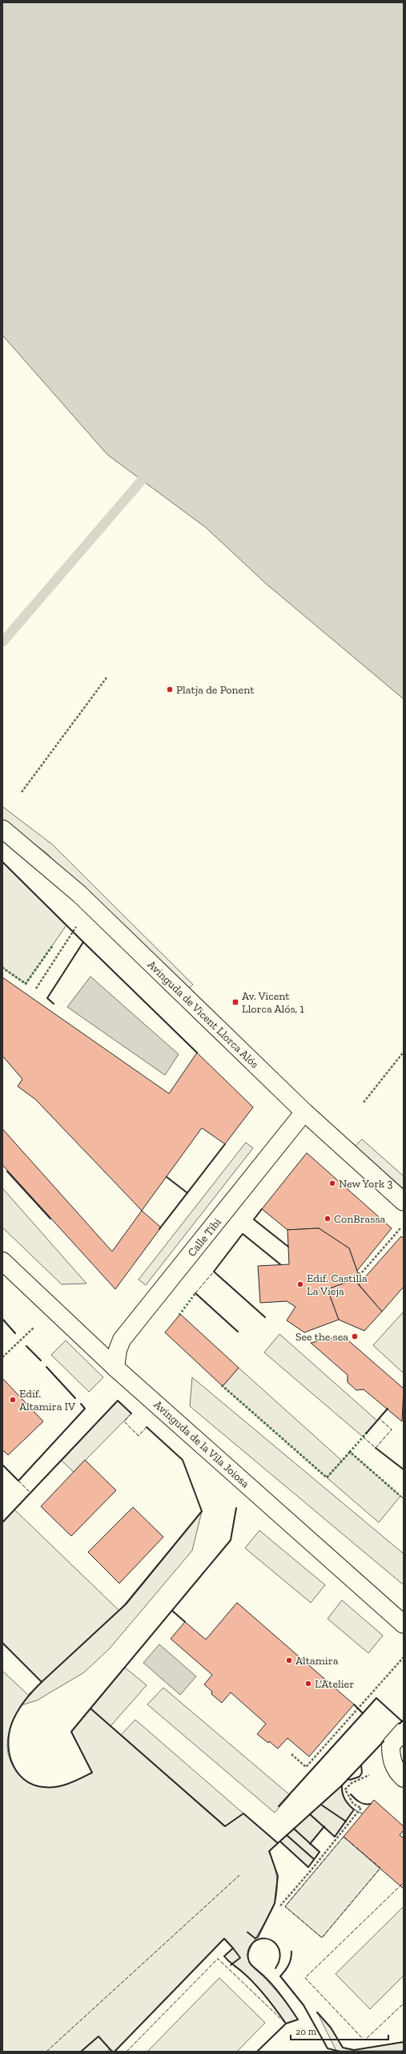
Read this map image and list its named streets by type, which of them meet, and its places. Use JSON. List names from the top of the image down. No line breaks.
{"streets":{"street":["Avinguda de Vicent Llorca Alós","Calle Tibi","Avinguda de la Vila Joiosa"]},"crossings":[["Avinguda de Vicent Llorca Alós","Calle Tibi"],["Calle Tibi","Avinguda de la Vila Joiosa"]],"places":{"other":["Platja de Ponent","New York 3","ConBrassa","Edif. Castilla La Vieja","See the sea","Edif. Altamira IV","Altamira","L'Atelier"],"transit":["Av. Vicent Llorca Alós, 1"]},"scale_bar":"20 m"}
